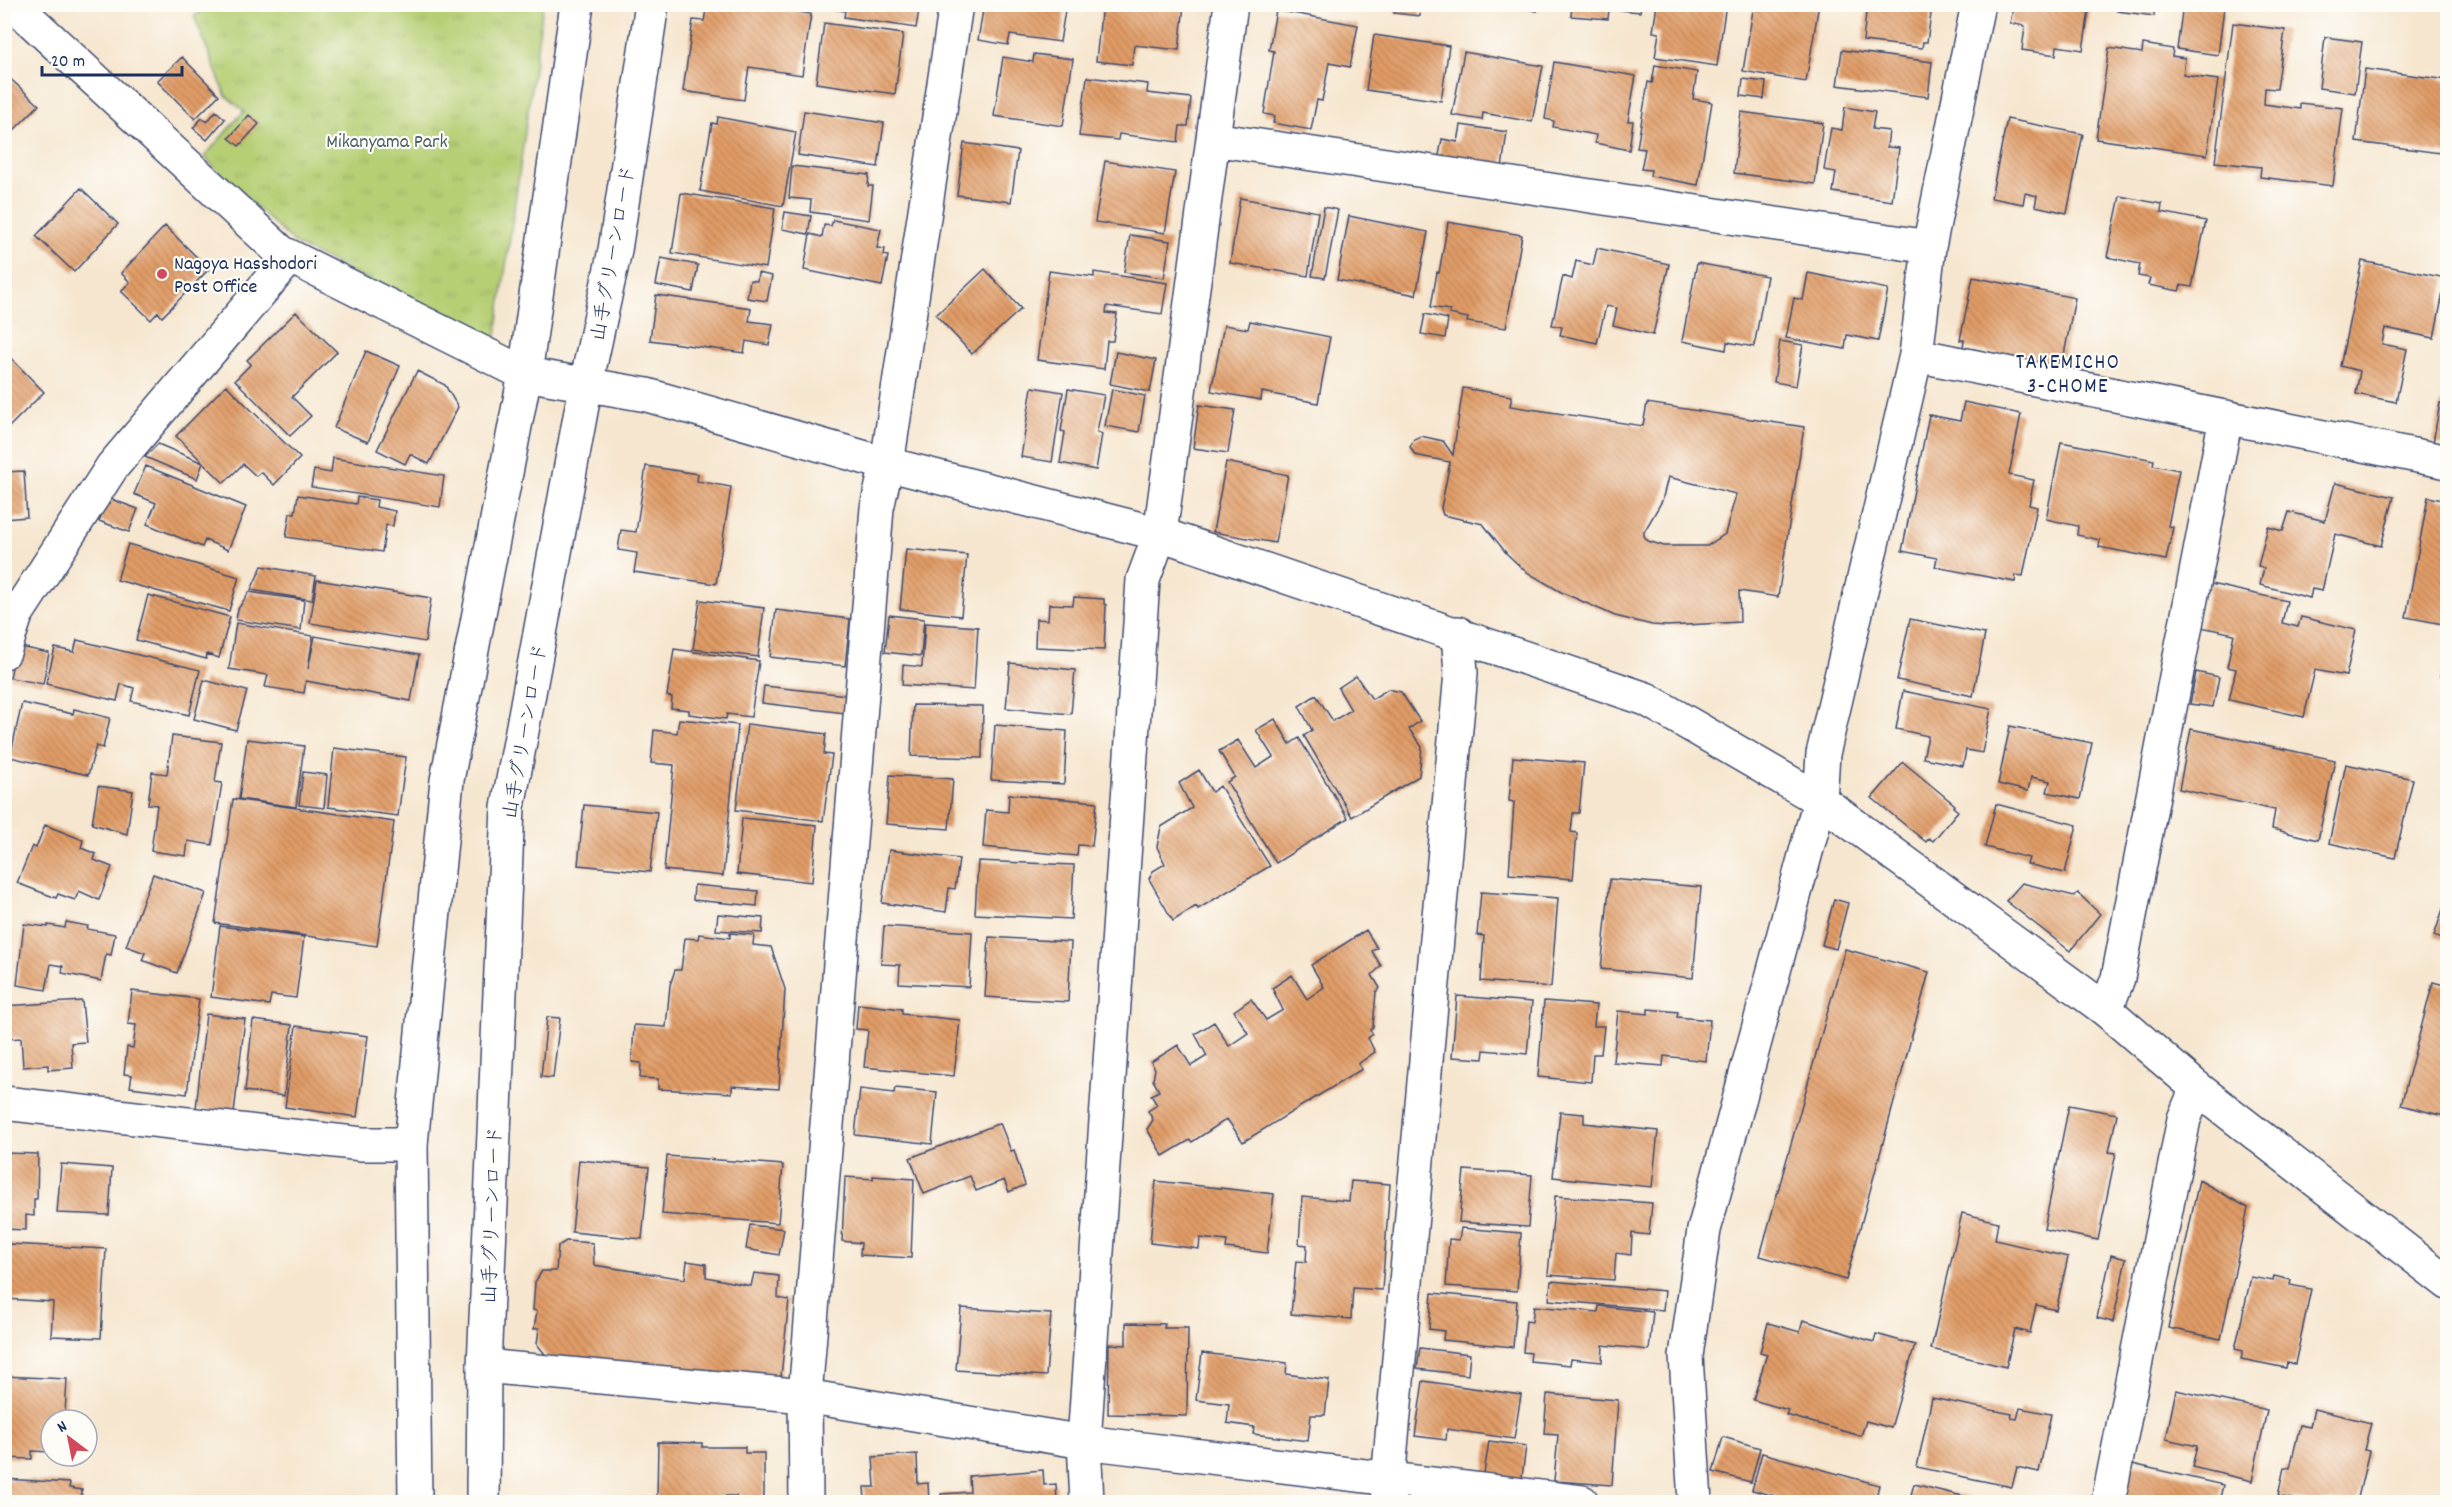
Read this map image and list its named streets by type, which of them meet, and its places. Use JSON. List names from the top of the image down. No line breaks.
{"streets":{"street":["山手グリーンロード"]},"districts":["TAKEMICHO 3-CHOME"],"parks":["Mikanyama Park"],"places":["Nagoya Hasshodori Post Office"],"scale_bar":"20 m","north":"top left"}
